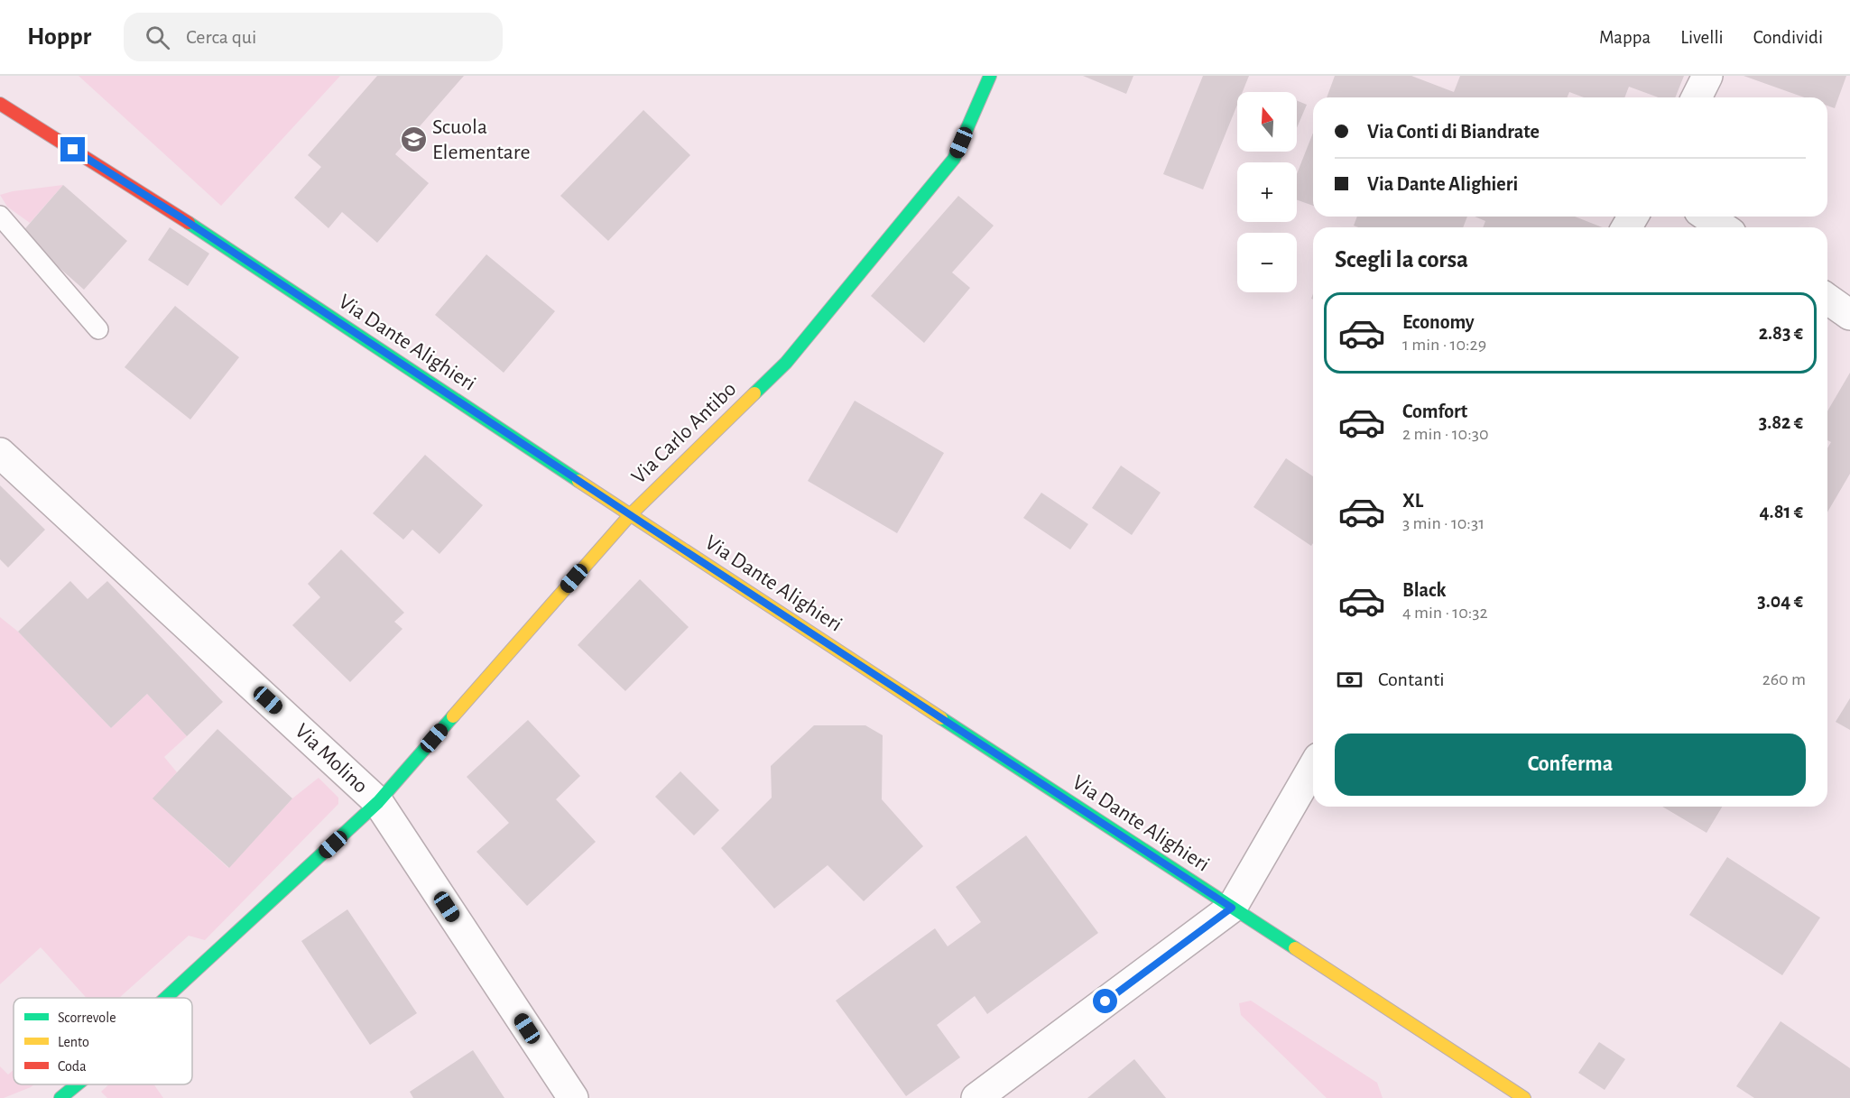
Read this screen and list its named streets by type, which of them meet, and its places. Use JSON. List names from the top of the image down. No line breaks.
{"streets":{"street":["Via Dante Alighieri","Via Carlo Antibo","Via Molino"]},"crossings":[["Via Dante Alighieri","Via Carlo Antibo"],["Via Carlo Antibo","Via Molino"]],"places":{"school or university":["Scuola Elementare"]},"legend":["Scorrevole","Lento","Coda"],"north":"top","page":{"header":"Hoppr","search":"Cerca qui","nav":["Mappa","Livelli","Condividi"],"map_buttons":["+","−"],"banner":["Via Conti di Biandrate","Via Dante Alighieri"],"heading":"Scegli la corsa","list":[{"name":"Economy","note":"1 min · 10:29","value":"2.83 €"},{"name":"Comfort","note":"2 min · 10:30","value":"3.82 €"},{"name":"XL","note":"3 min · 10:31","value":"4.81 €"},{"name":"Black","note":"4 min · 10:32","value":"3.04 €"}],"pay":["Contanti","260 m"],"buttons":"Conferma"}}
